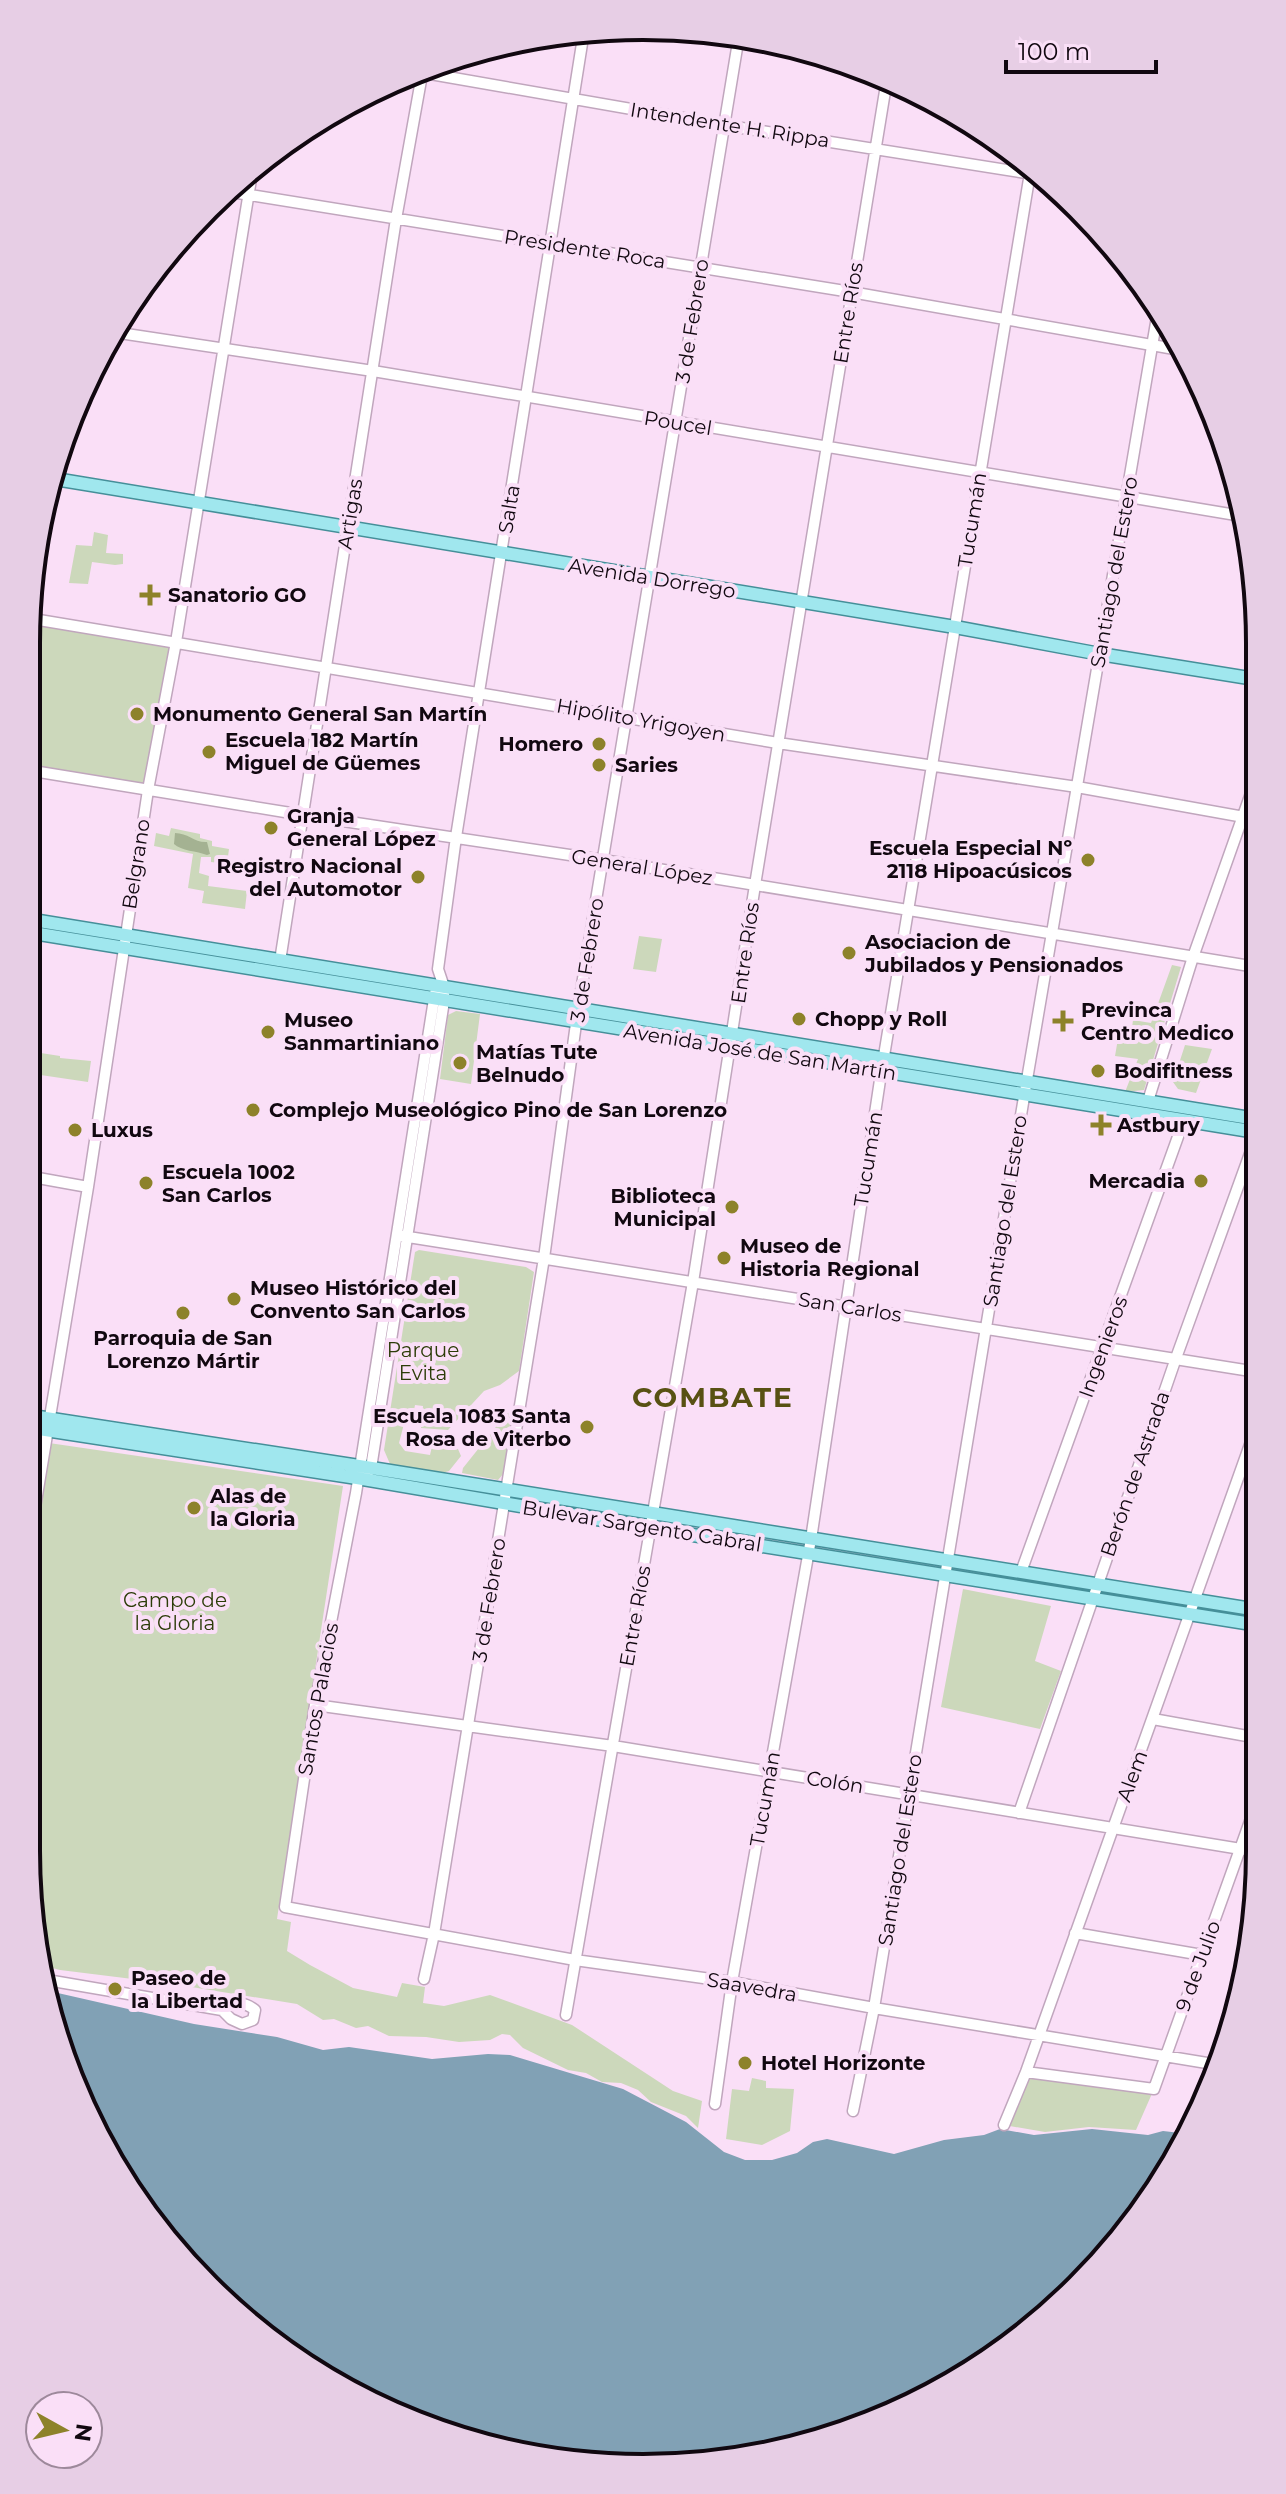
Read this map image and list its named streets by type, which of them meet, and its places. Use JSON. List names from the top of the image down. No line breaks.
{"streets":{"main road":["Avenida Dorrego","Avenida José de San Martín","Bulevar Sargento Cabral"],"street":["Intendente H. Rippa","Presidente Roca","Entre Ríos","3 de Febrero","Poucel","Salta","Artigas","Tucumán","Santiago del Estero","Hipólito Yrigoyen","Belgrano","General López","San Carlos","Ingenieros","Berón de Astrada","Santos Palacios","Alem","Colón","9 de Julio","Saavedra"]},"crossings":[["Intendente H. Rippa","Entre Ríos"],["Intendente H. Rippa","3 de Febrero"],["Intendente H. Rippa","Salta"],["Presidente Roca","Entre Ríos"],["Presidente Roca","3 de Febrero"],["Presidente Roca","Salta"],["Presidente Roca","Artigas"],["Presidente Roca","Tucumán"],["Presidente Roca","Santiago del Estero"],["Presidente Roca","Belgrano"],["Entre Ríos","Poucel"],["Entre Ríos","Avenida Dorrego"],["Entre Ríos","Hipólito Yrigoyen"],["Entre Ríos","General López"],["Entre Ríos","Avenida José de San Martín"],["Entre Ríos","San Carlos"],["Entre Ríos","Bulevar Sargento Cabral"],["Entre Ríos","Colón"],["Entre Ríos","Saavedra"],["3 de Febrero","Poucel"],["3 de Febrero","Avenida Dorrego"],["3 de Febrero","Hipólito Yrigoyen"],["3 de Febrero","General López"],["3 de Febrero","Avenida José de San Martín"],["3 de Febrero","San Carlos"],["3 de Febrero","Bulevar Sargento Cabral"],["3 de Febrero","Colón"],["3 de Febrero","Saavedra"],["Poucel","Salta"],["Poucel","Artigas"],["Poucel","Tucumán"],["Poucel","Santiago del Estero"],["Poucel","Belgrano"],["Salta","Avenida Dorrego"],["Salta","Hipólito Yrigoyen"],["Salta","General López"],["Salta","Avenida José de San Martín"],["Salta","San Carlos"],["Salta","Santos Palacios"],["Artigas","Avenida Dorrego"],["Artigas","Hipólito Yrigoyen"],["Artigas","General López"],["Artigas","Avenida José de San Martín"],["Tucumán","Avenida Dorrego"],["Tucumán","Hipólito Yrigoyen"],["Tucumán","General López"],["Tucumán","Avenida José de San Martín"],["Tucumán","San Carlos"],["Tucumán","Bulevar Sargento Cabral"],["Tucumán","Colón"],["Tucumán","Saavedra"],["Santiago del Estero","Avenida Dorrego"],["Santiago del Estero","Hipólito Yrigoyen"],["Santiago del Estero","General López"],["Santiago del Estero","Avenida José de San Martín"],["Santiago del Estero","San Carlos"],["Santiago del Estero","Bulevar Sargento Cabral"],["Santiago del Estero","Colón"],["Santiago del Estero","Saavedra"],["Avenida Dorrego","Belgrano"],["Hipólito Yrigoyen","Belgrano"],["Belgrano","General López"],["Belgrano","Avenida José de San Martín"],["Belgrano","Bulevar Sargento Cabral"],["Avenida José de San Martín","Ingenieros"],["San Carlos","Ingenieros"],["San Carlos","Berón de Astrada"],["San Carlos","Santos Palacios"],["Ingenieros","Bulevar Sargento Cabral"],["Berón de Astrada","Bulevar Sargento Cabral"],["Berón de Astrada","Colón"],["Bulevar Sargento Cabral","Santos Palacios"],["Bulevar Sargento Cabral","Alem"],["Santos Palacios","Colón"],["Santos Palacios","Saavedra"],["Alem","Colón"],["Alem","9 de Julio"],["Alem","Saavedra"],["Colón","9 de Julio"],["9 de Julio","Saavedra"]],"districts":["COMBATE"],"parks":["Parque Evita","Campo de la Gloria"],"places":{"health":["Sanatorio GO","Previnca Centro Medico","Astbury"],"other":["Monumento General San Martín","Homero","Escuela 182 Martín Miguel de Güemes","Saries","Granja General López","Escuela Especial Nº 2118 Hipoacúsicos","Registro Nacional del Automotor","Asociacion de Jubilados y Pensionados","Chopp y Roll","Museo Sanmartiniano","Matías Tute Belnudo","Bodifitness","Complejo Museológico Pino de San Lorenzo","Luxus","Mercadia","Escuela 1002 San Carlos","Biblioteca Municipal","Museo de Historia Regional","Museo Histórico del Convento San Carlos","Parroquia de San Lorenzo Mártir","Escuela 1083 Santa Rosa de Viterbo","Alas de la Gloria","Paseo de la Libertad","Hotel Horizonte"]},"scale_bar":"100 m","north":"right"}
